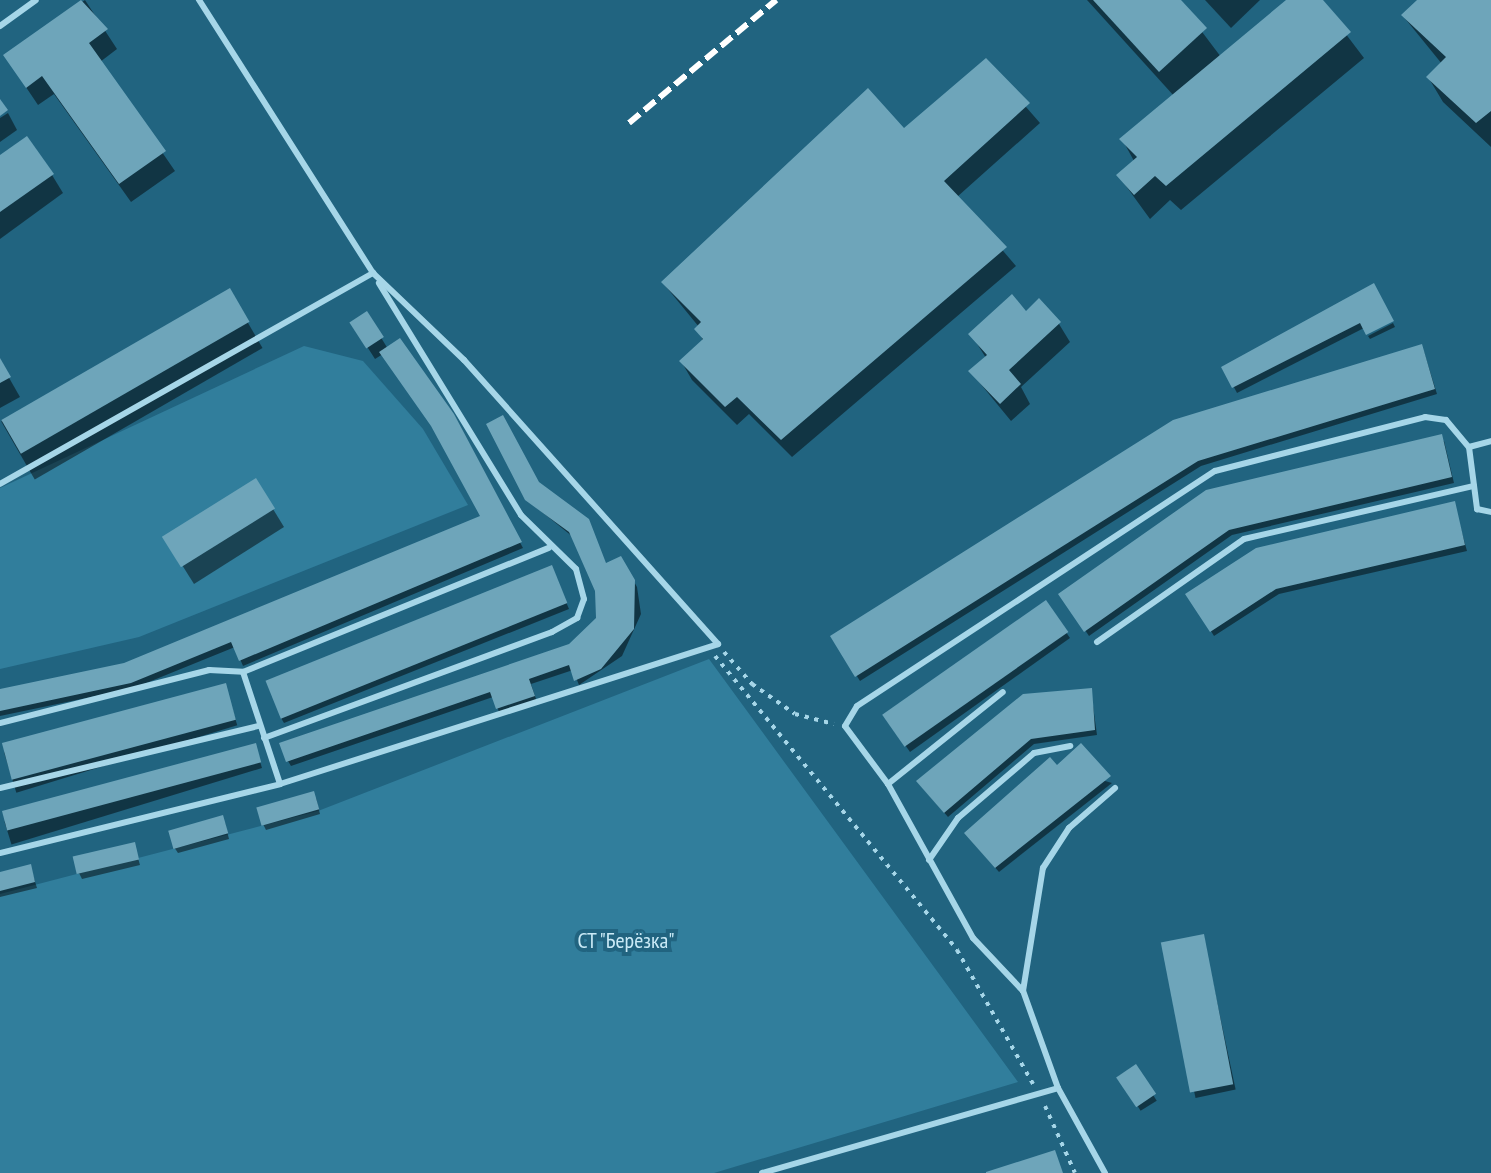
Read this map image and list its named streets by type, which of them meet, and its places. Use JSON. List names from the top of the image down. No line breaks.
{"parks":["СТ \"Берёзка\""]}
